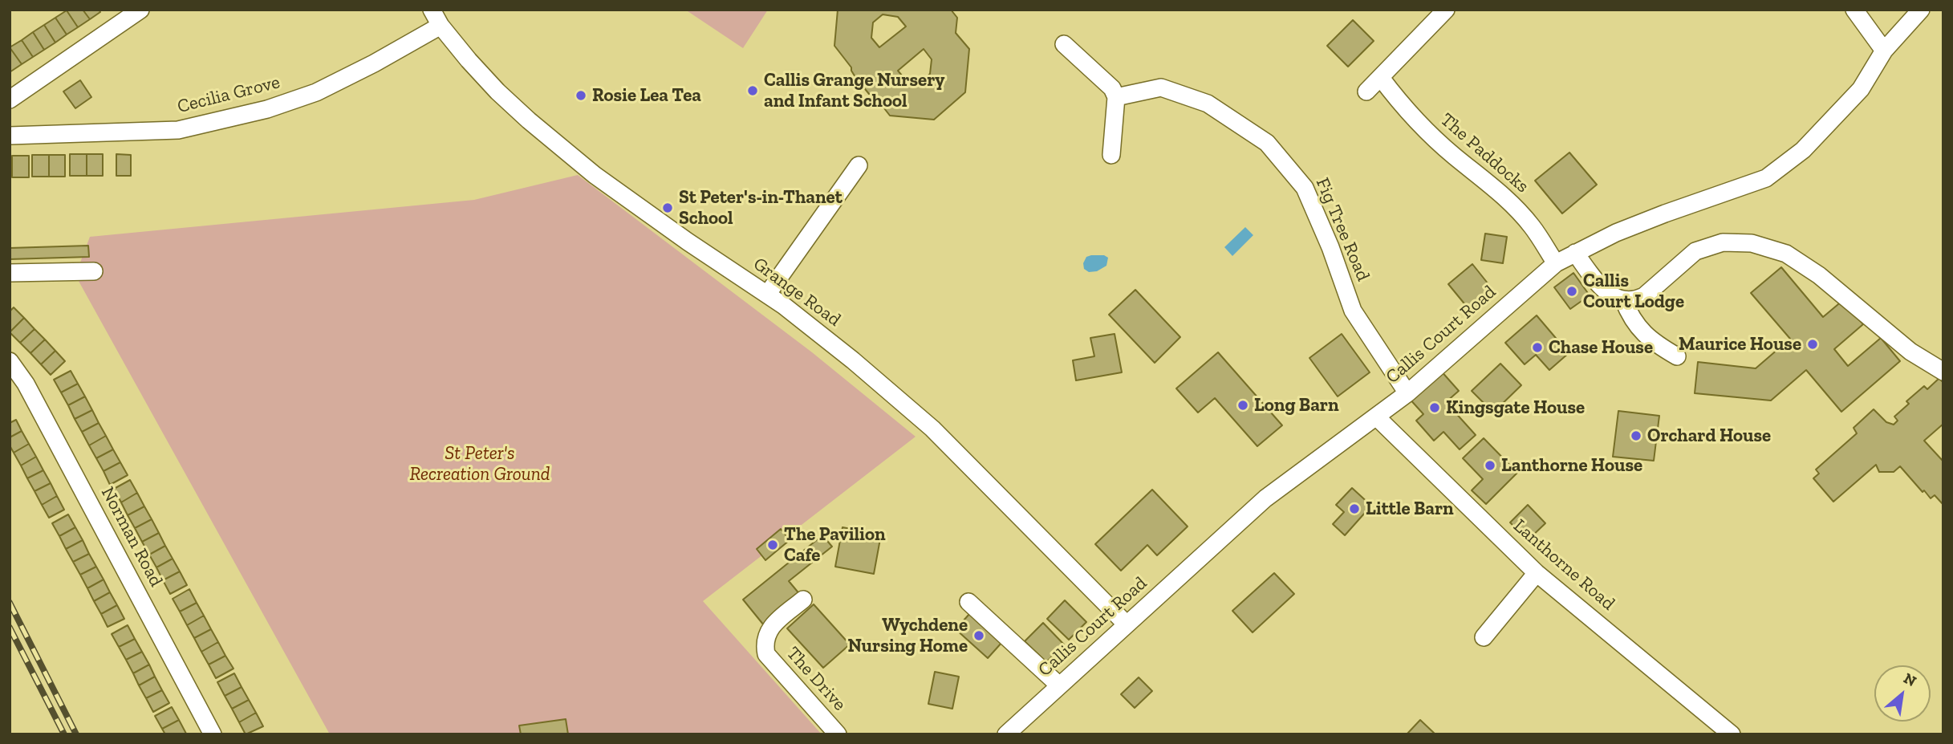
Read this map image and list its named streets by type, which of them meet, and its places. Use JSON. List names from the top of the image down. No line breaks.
{"streets":{"street":["Cecilia Grove","The Paddocks","Fig Tree Road","Grange Road","Callis Court Road","Norman Road","Lanthorne Road","The Drive"]},"crossings":[["Cecilia Grove","Grange Road"],["The Paddocks","Callis Court Road"],["Fig Tree Road","Callis Court Road"],["Grange Road","Callis Court Road"],["Callis Court Road","Lanthorne Road"]],"parks":["St Peter's Recreation Ground"],"places":["Callis Grange Nursery and Infant School","Rosie Lea Tea","St Peter's-in-Thanet School","Callis Court Lodge","Maurice House","Chase House","Long Barn","Kingsgate House","Orchard House","Lanthorne House","Little Barn","The Pavilion Cafe","Wychdene Nursing Home"],"north":"top right"}
